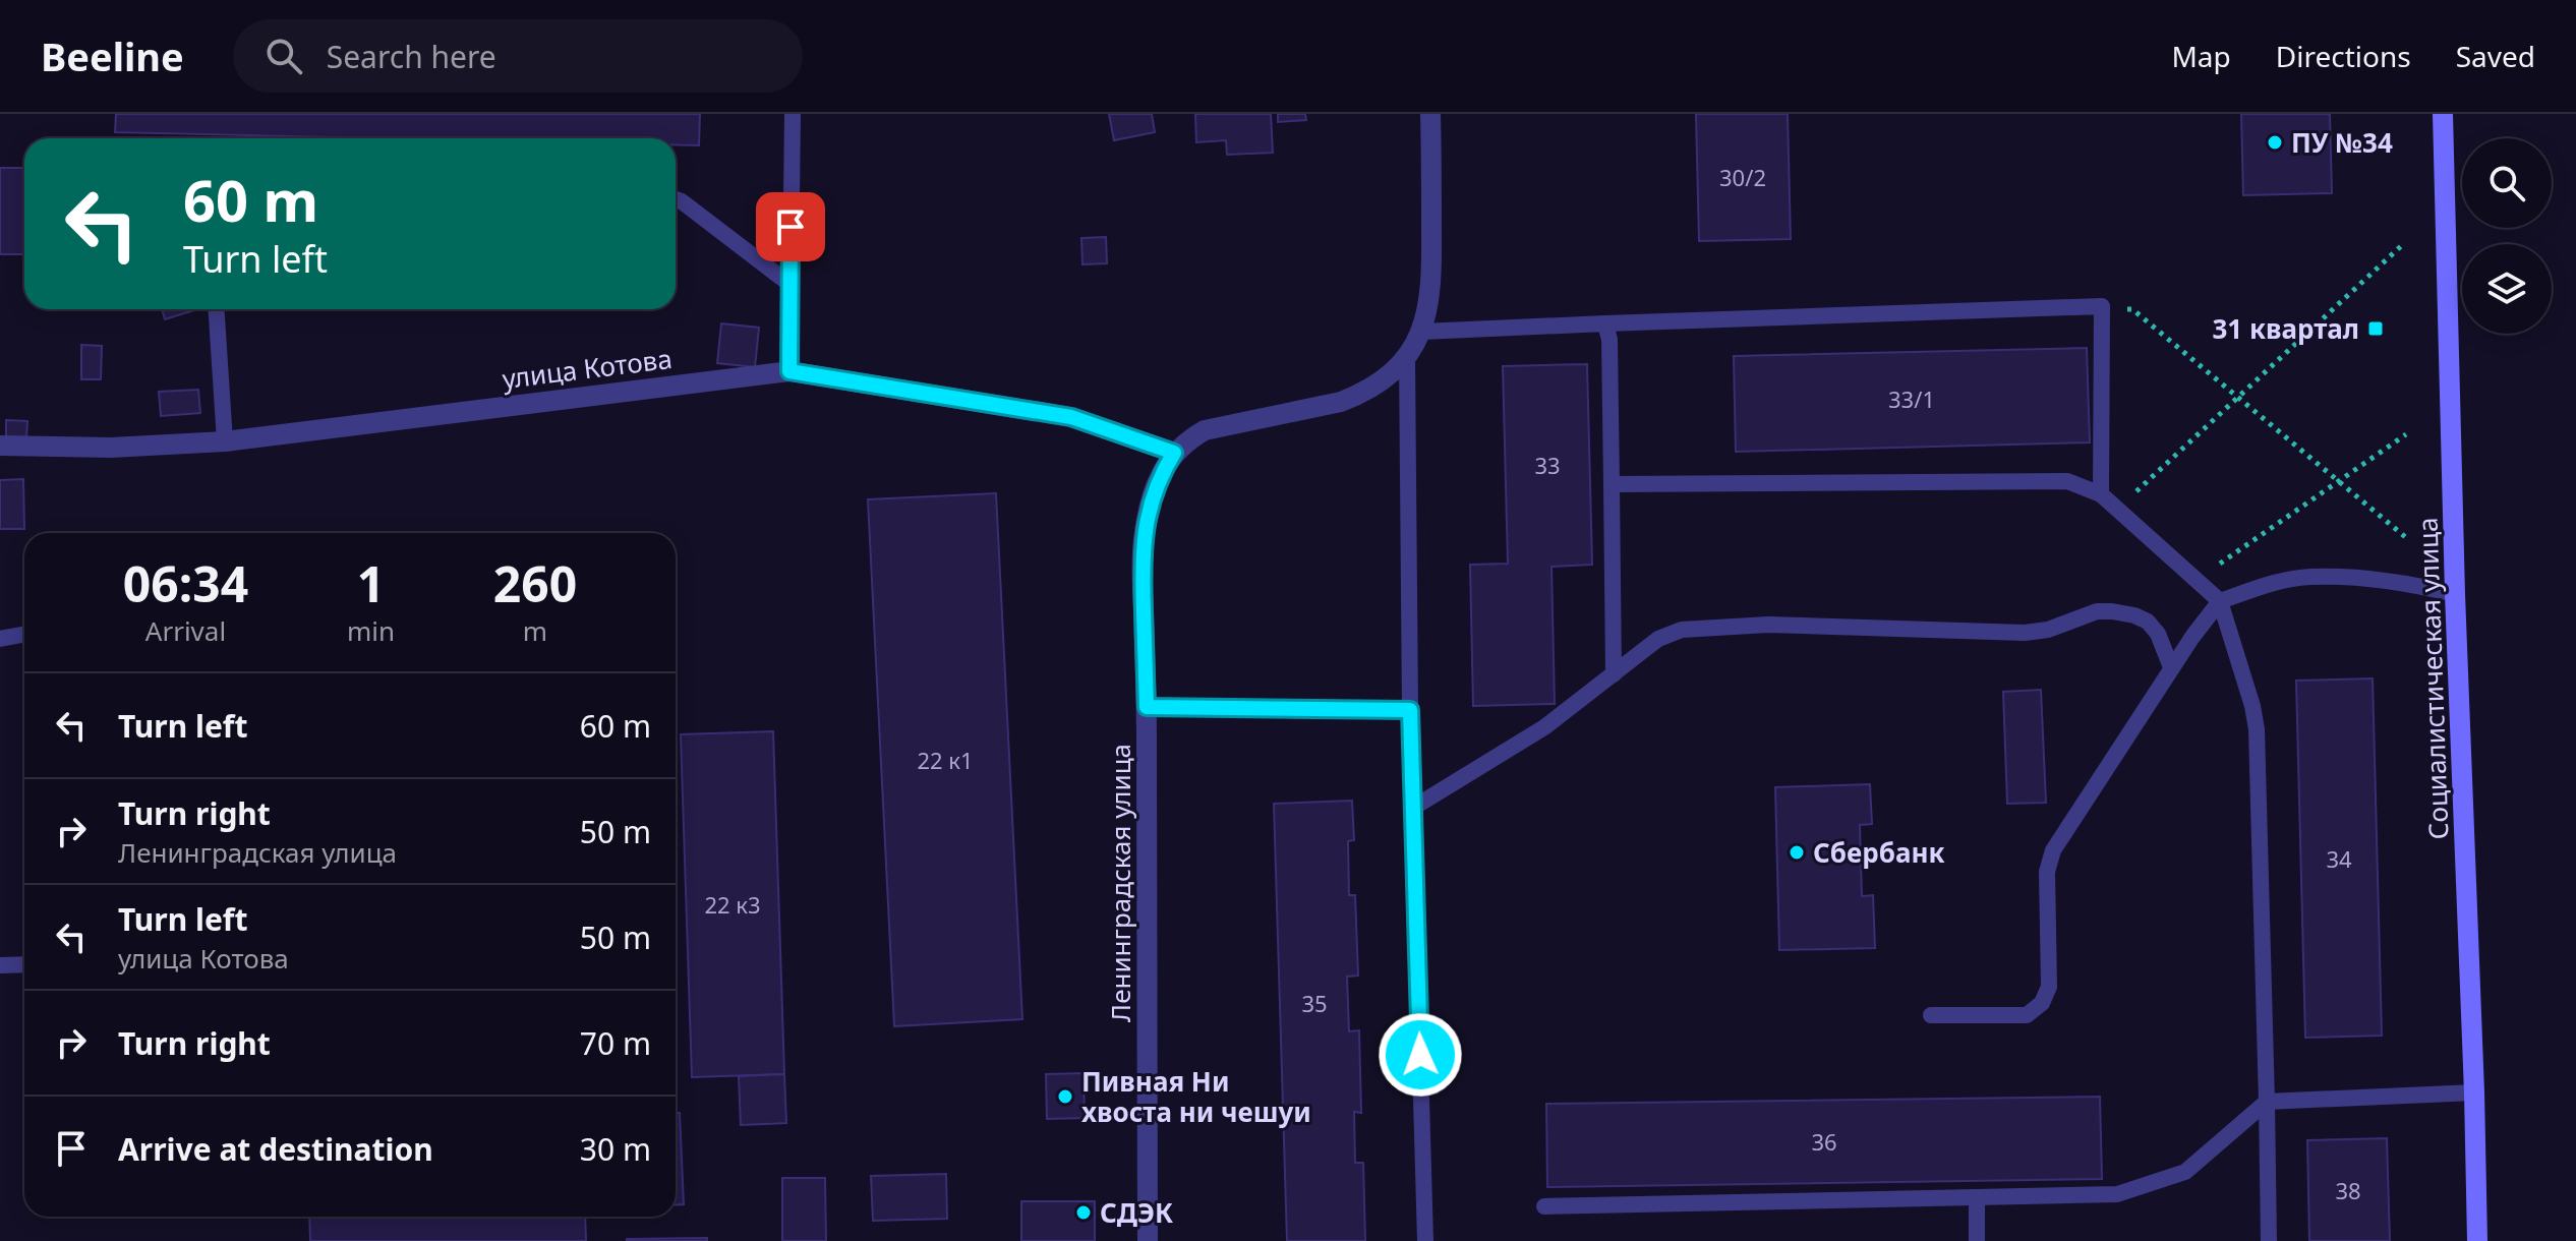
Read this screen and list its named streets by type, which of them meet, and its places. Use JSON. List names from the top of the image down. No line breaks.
{"streets":{"street":["улица Котова","Социалистическая улица","Ленинградская улица"]},"crossings":[["улица Котова","Ленинградская улица"]],"places":{"other":["ПУ №34","Сбербанк","Пивная Ни хвоста ни чешуи","СДЭК"],"transit":["31 квартал"]},"house_numbers":["30/2","33/1","33","22 к1","34","22 к3","35","36","38"],"page":{"header":"Beeline","search":"Search here","nav":["Map","Directions","Saved"],"turn":["60 m","Turn left"],"eta":["06:34","Arrival","1","min","260","m"],"list":[{"name":"Turn left","value":"60 m"},{"name":"Turn right","note":"Ленинградская улица","value":"50 m"},{"name":"Turn left","note":"улица Котова","value":"50 m"},{"name":"Turn right","value":"70 m"},{"name":"Arrive at destination","value":"30 m"}]}}
